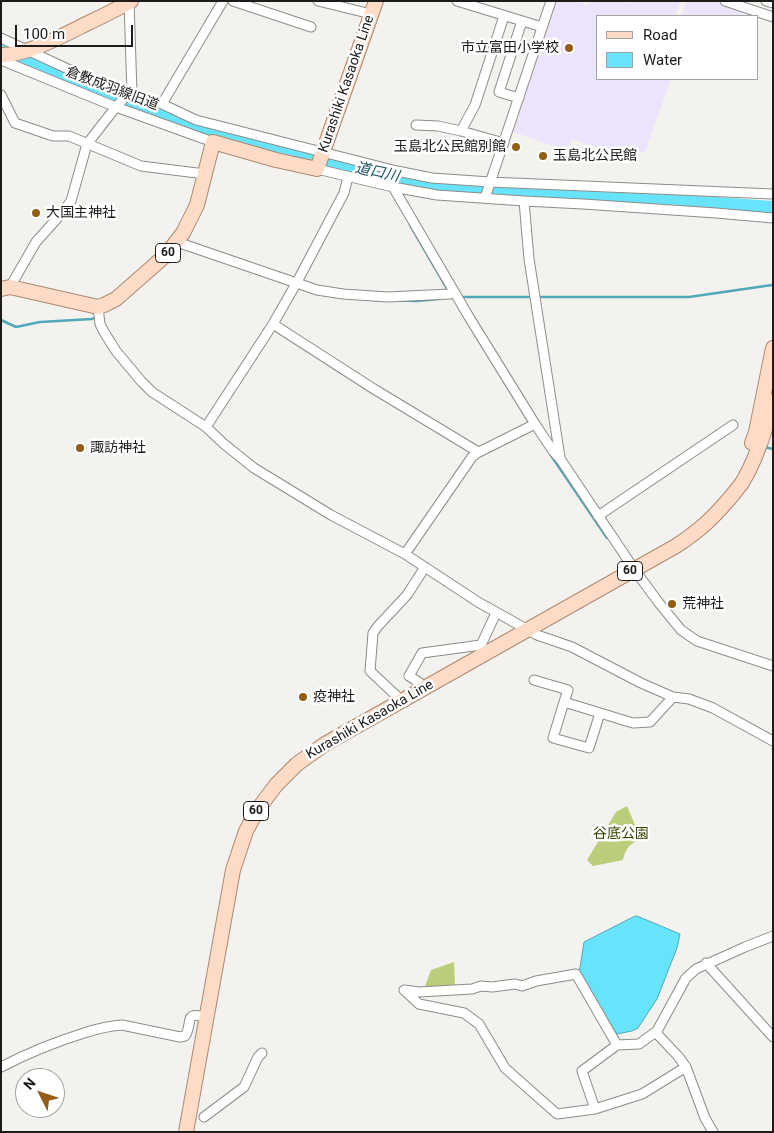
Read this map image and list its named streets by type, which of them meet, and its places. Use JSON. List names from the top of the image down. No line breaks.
{"streets":{"main road":["Kurashiki Kasaoka Line","60"],"street":["倉敷成羽線旧道"]},"crossings":[["Kurashiki Kasaoka Line","倉敷成羽線旧道"],["Kurashiki Kasaoka Line","60"],["倉敷成羽線旧道","60"]],"water":["道口川"],"parks":["谷底公園"],"places":["市立富田小学校","玉島北公民館別館","玉島北公民館","大国主神社","諏訪神社","荒神社","疫神社"],"legend":["Road","Water"],"scale_bar":"100 m","north":"top left"}
